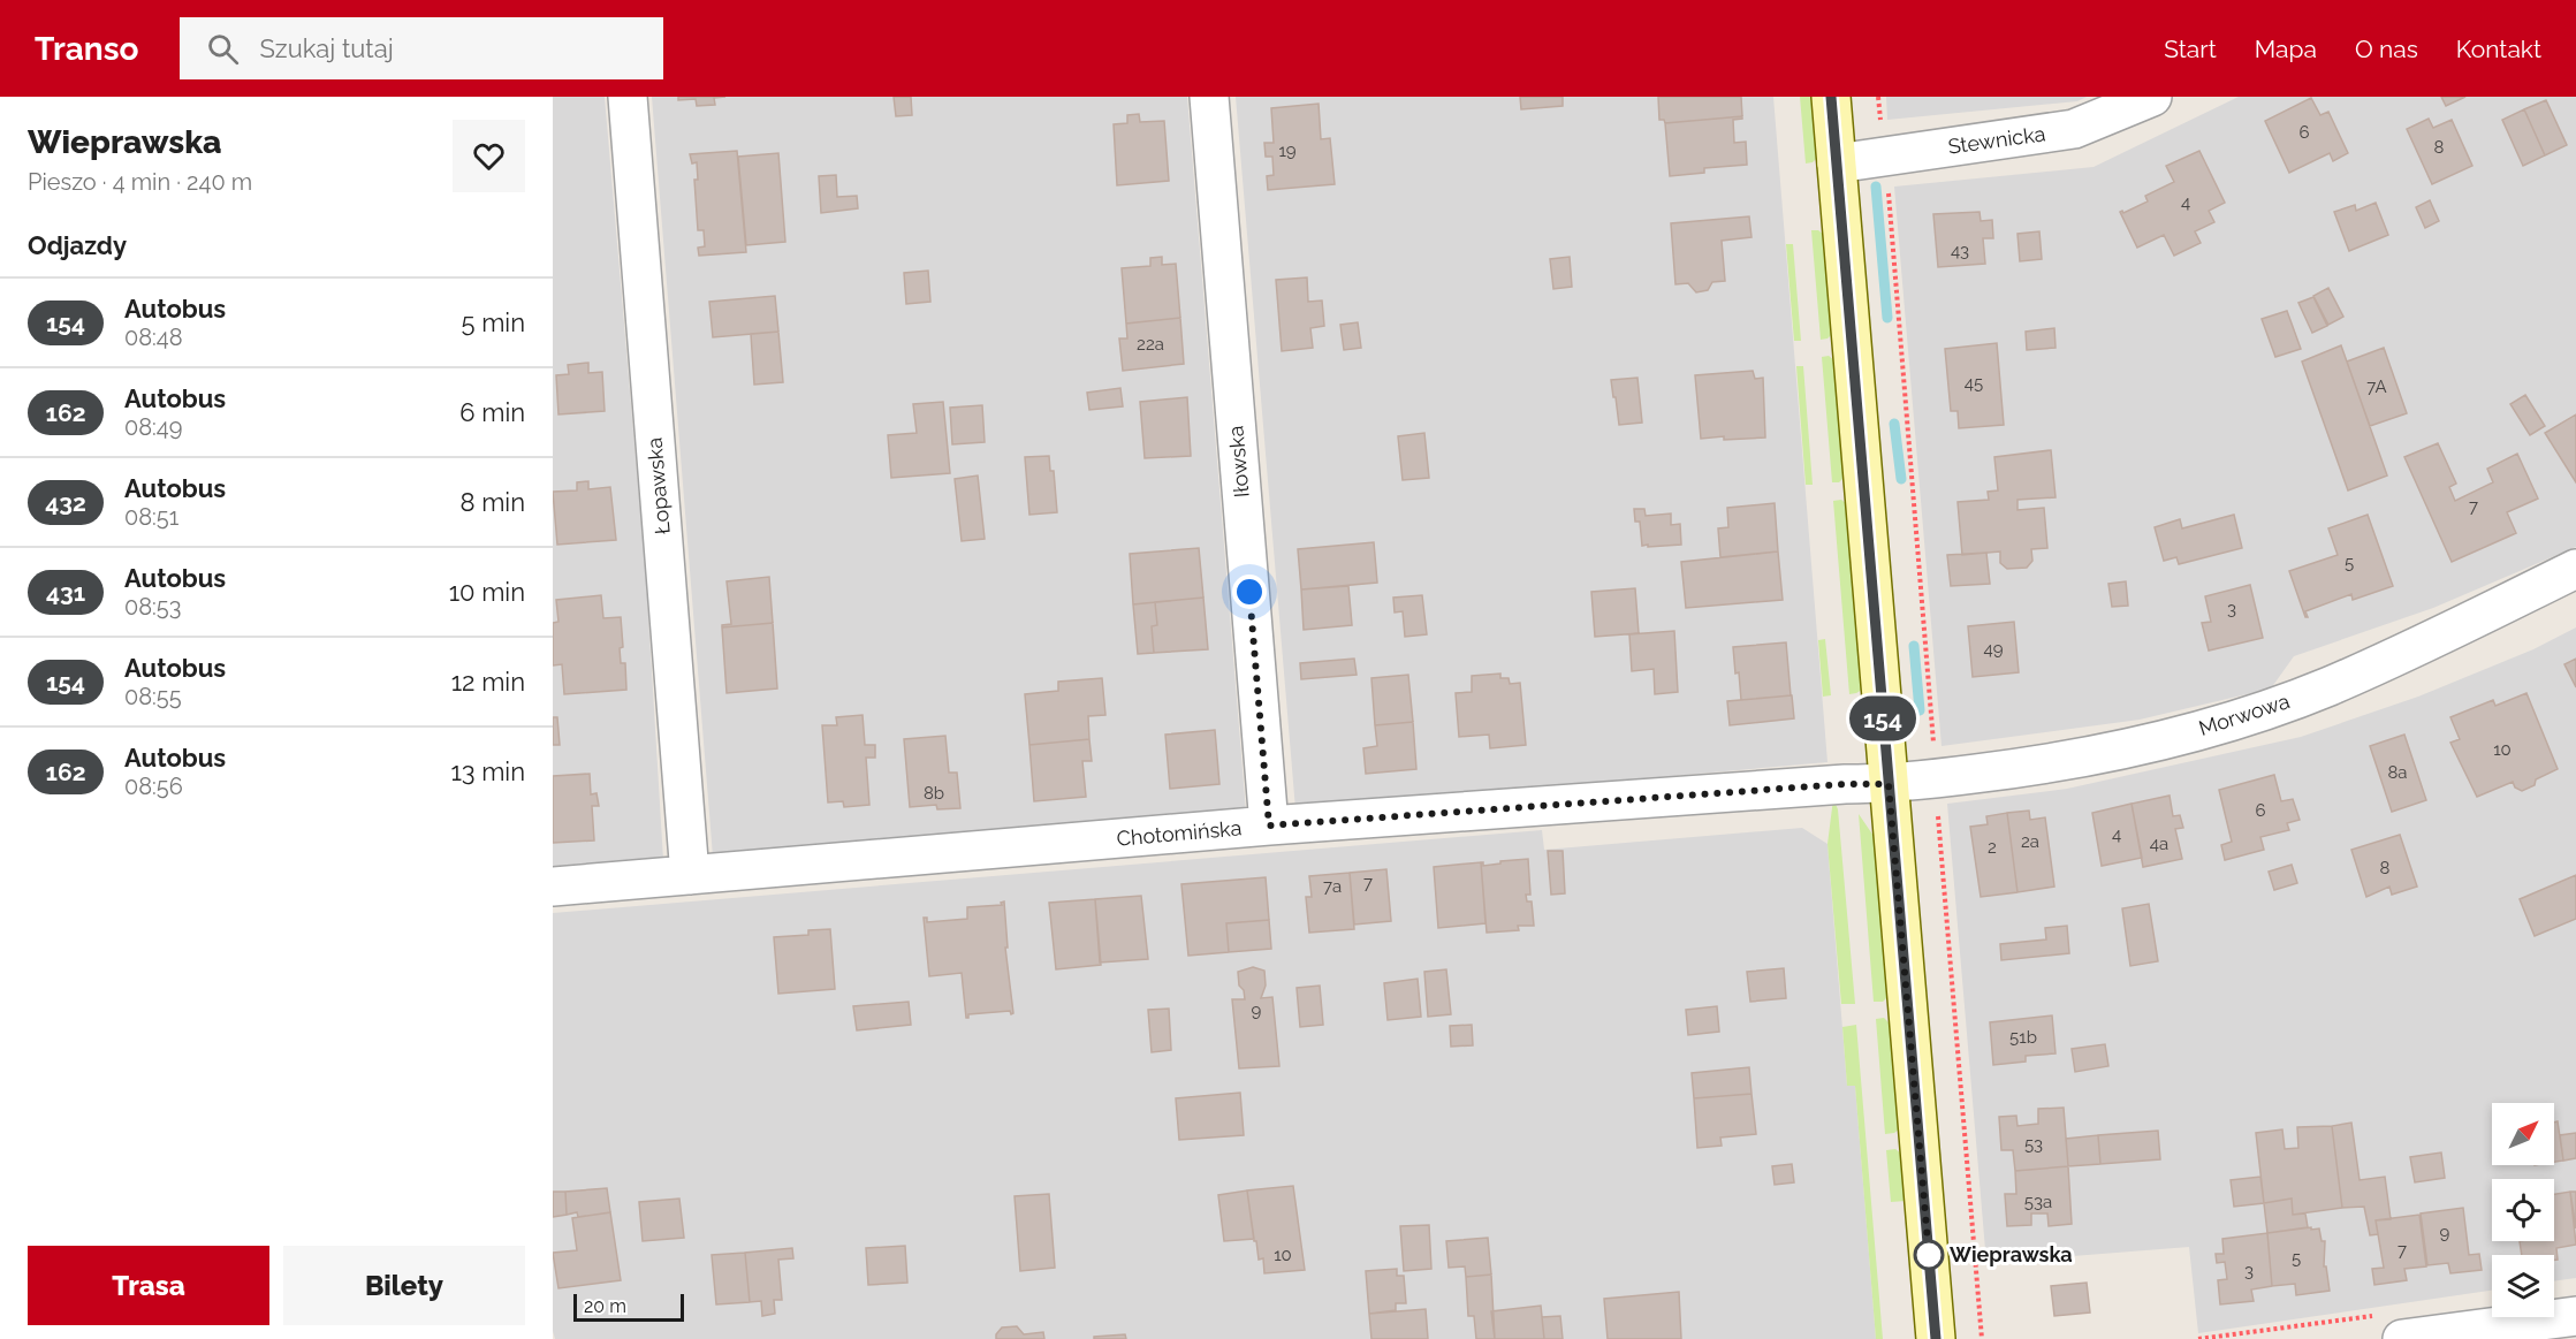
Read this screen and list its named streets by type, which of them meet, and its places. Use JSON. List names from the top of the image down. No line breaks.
{"streets":{"street":["Stewnicka","Iłowska","Łopawska","Morwowa","Chotomińska"]},"crossings":[["Iłowska","Chotomińska"],["Łopawska","Chotomińska"],["Morwowa","Chotomińska"]],"places":["Wieprawska"],"lines":["bus line 154"],"house_numbers":["6","8","19","4","43","22a","45","7A","7","5","3","49","10","8a","8b","6","4","2a","4a","2","8","7","7a","9","51b","53","53a","9","7","10","5","3"],"scale_bar":"20 m","north":"top right","page":{"header":"Transo","search":"Szukaj tutaj","nav":["Start","Mapa","O nas","Kontakt"],"heading":[["Wieprawska","Pieszo · 4 min · 240 m"],"Odjazdy"],"on_map":"154","list":[{"mark":"154","name":"Autobus","note":"08:48","value":"5 min"},{"mark":"162","name":"Autobus","note":"08:49","value":"6 min"},{"mark":"432","name":"Autobus","note":"08:51","value":"8 min"},{"mark":"431","name":"Autobus","note":"08:53","value":"10 min"},{"mark":"154","name":"Autobus","note":"08:55","value":"12 min"},{"mark":"162","name":"Autobus","note":"08:56","value":"13 min"}],"buttons":["Trasa","Bilety"],"scale":"20 m"}}
